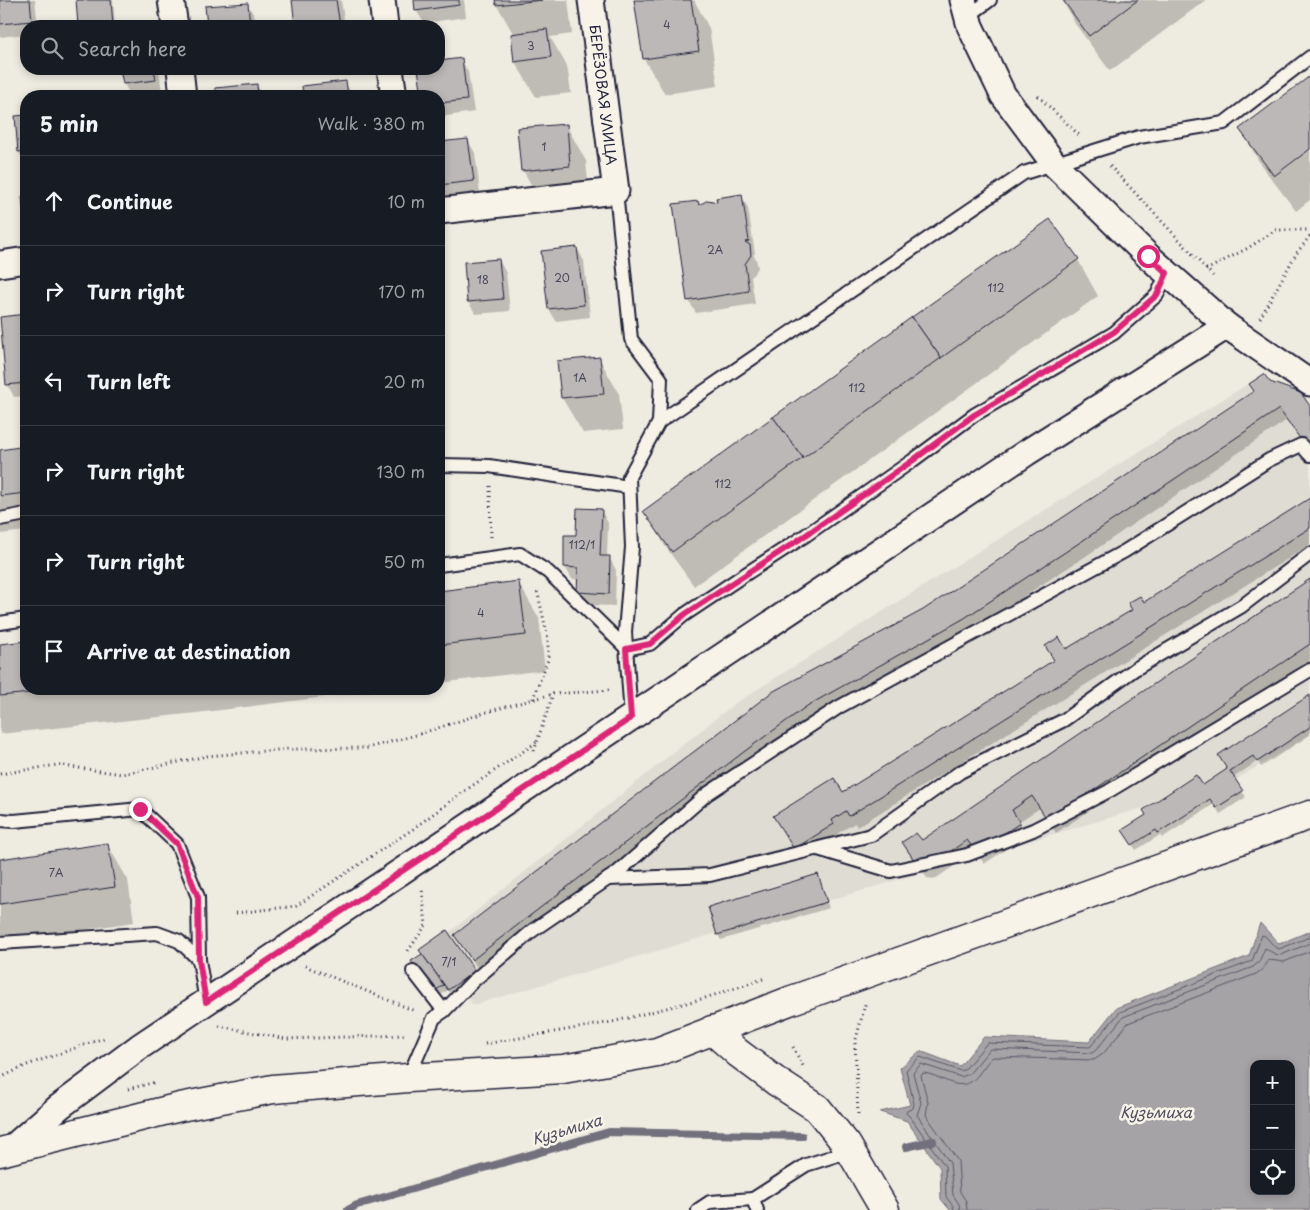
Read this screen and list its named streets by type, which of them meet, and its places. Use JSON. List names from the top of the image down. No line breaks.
{"streets":{"street":["БЕРЁЗОВАЯ УЛИЦА"]},"water":["Кузьмиха"],"house_numbers":["4","3","1","2А","20","18","112","1А","112","112","112/1","4","7А","7/1"],"page":{"search":"Search here","heading":["5 min","Walk · 380 m"],"list":[["Continue","10 m"],["Turn right","170 m"],["Turn left","20 m"],["Turn right","130 m"],["Turn right","50 m"],"Arrive at destination"],"map_buttons":["+","−"]}}
